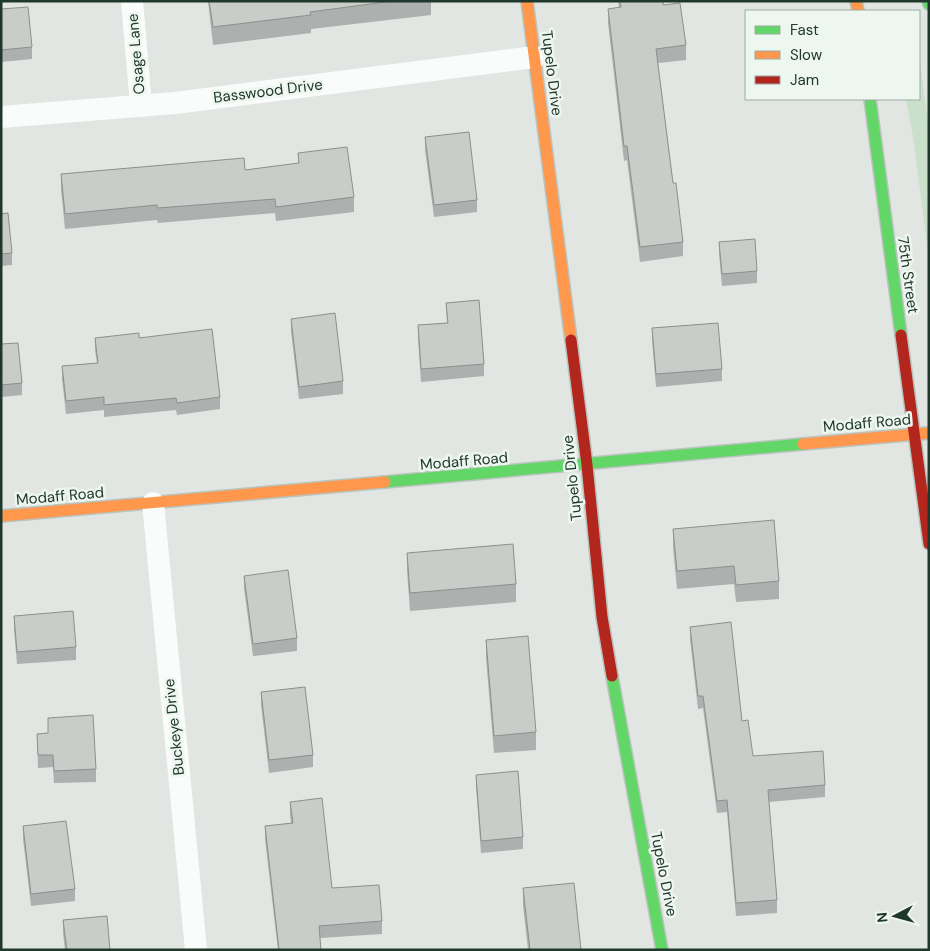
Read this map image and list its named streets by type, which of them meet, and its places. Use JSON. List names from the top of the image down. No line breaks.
{"streets":{"street":["Osage Lane","Tupelo Drive","Basswood Drive","75th Street","Modaff Road","Buckeye Drive"]},"crossings":[["Osage Lane","Basswood Drive"],["Tupelo Drive","Basswood Drive"],["Tupelo Drive","Modaff Road"],["75th Street","Modaff Road"],["Modaff Road","Buckeye Drive"]],"legend":["Fast","Slow","Jam"],"north":"left"}
